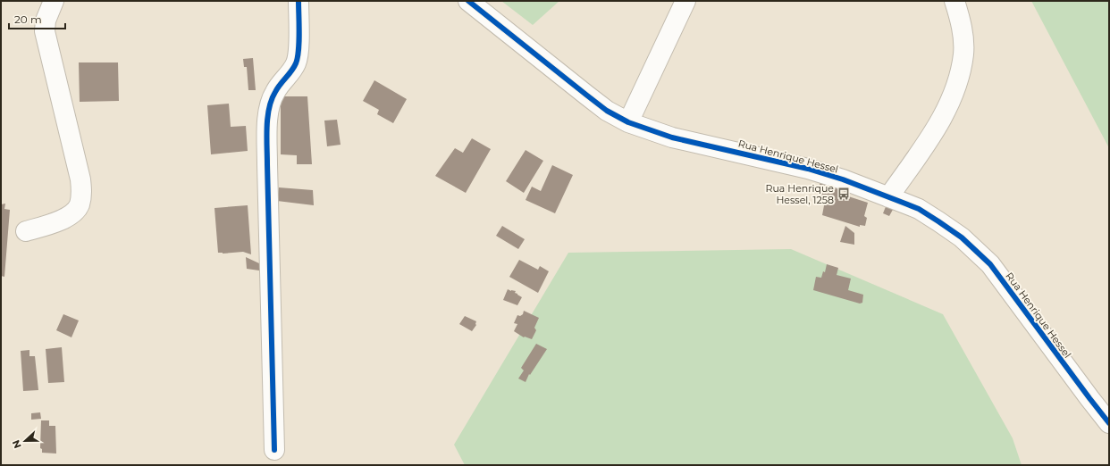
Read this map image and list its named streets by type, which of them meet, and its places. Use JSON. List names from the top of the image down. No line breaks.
{"streets":{"street":["Rua Henrique Hessel"]},"places":{"bus stop":["Rua Henrique Hessel, 1258"]},"scale_bar":"20 m","north":"left"}
